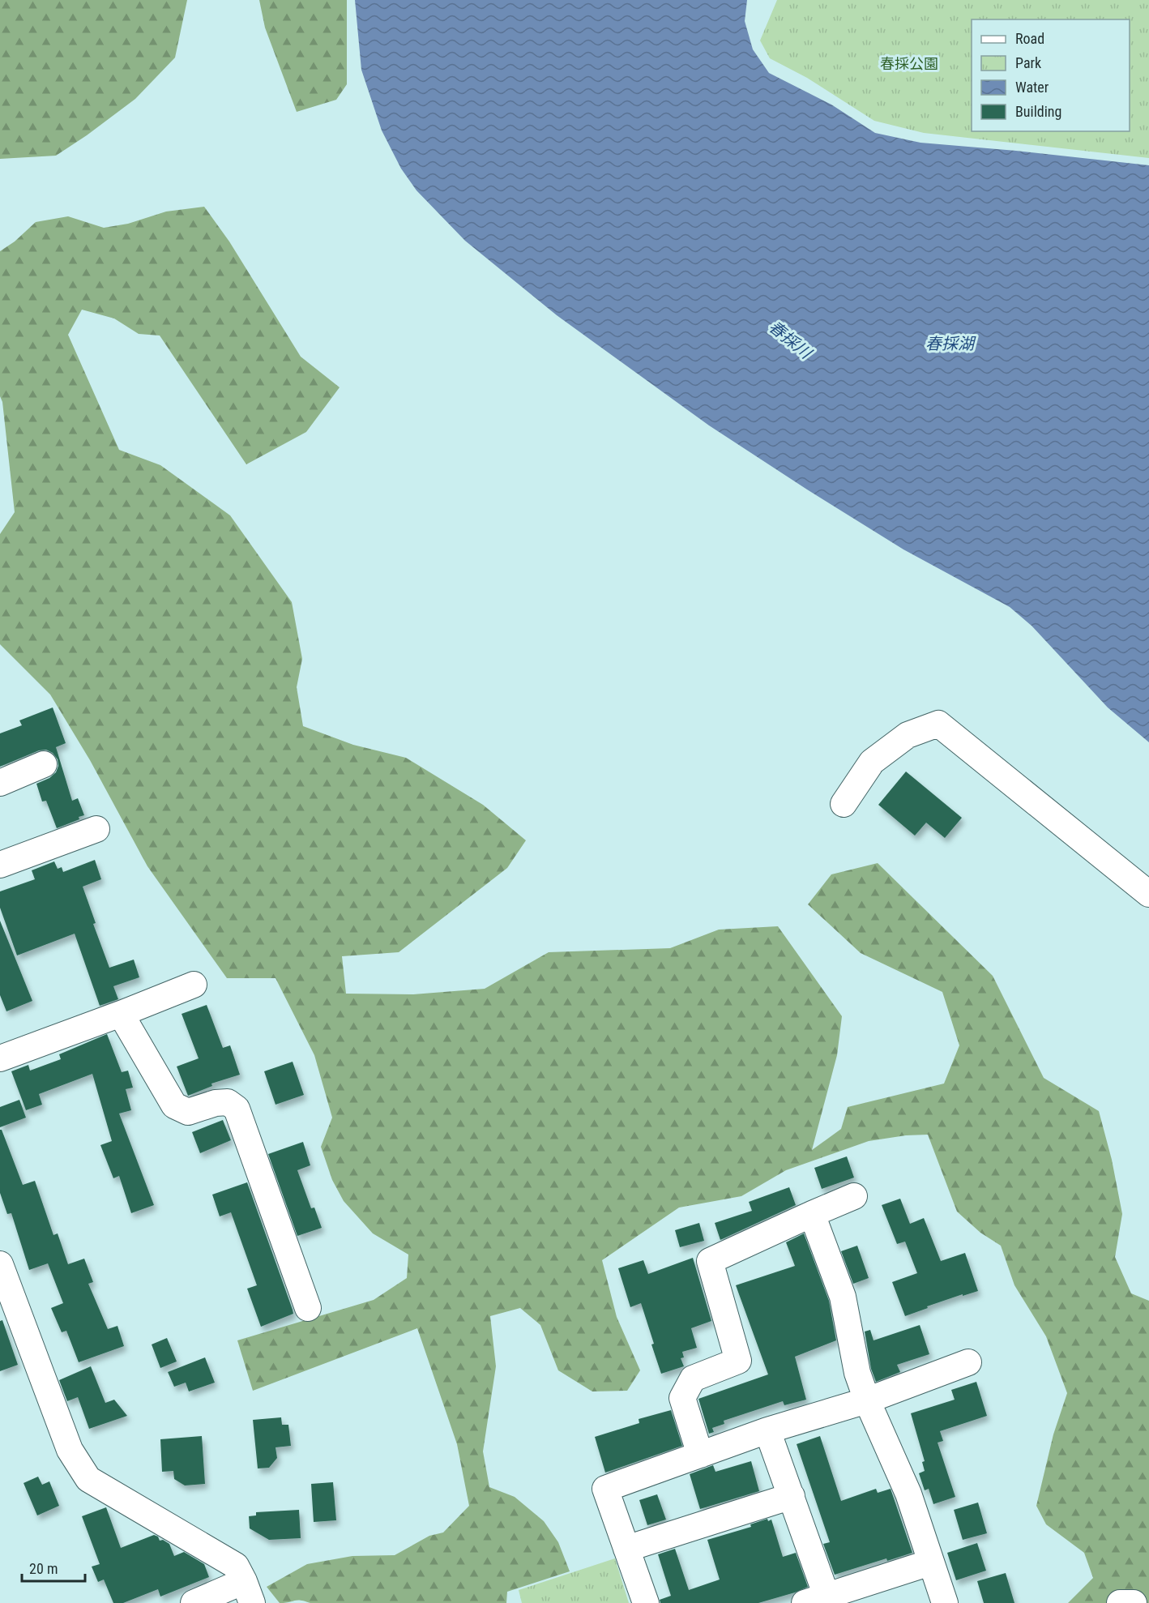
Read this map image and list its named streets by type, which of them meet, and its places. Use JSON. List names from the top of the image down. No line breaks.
{"water":["春採川","春採湖"],"parks":["春採公園"],"legend":["Road","Park","Water","Building"],"scale_bar":"20 m"}
